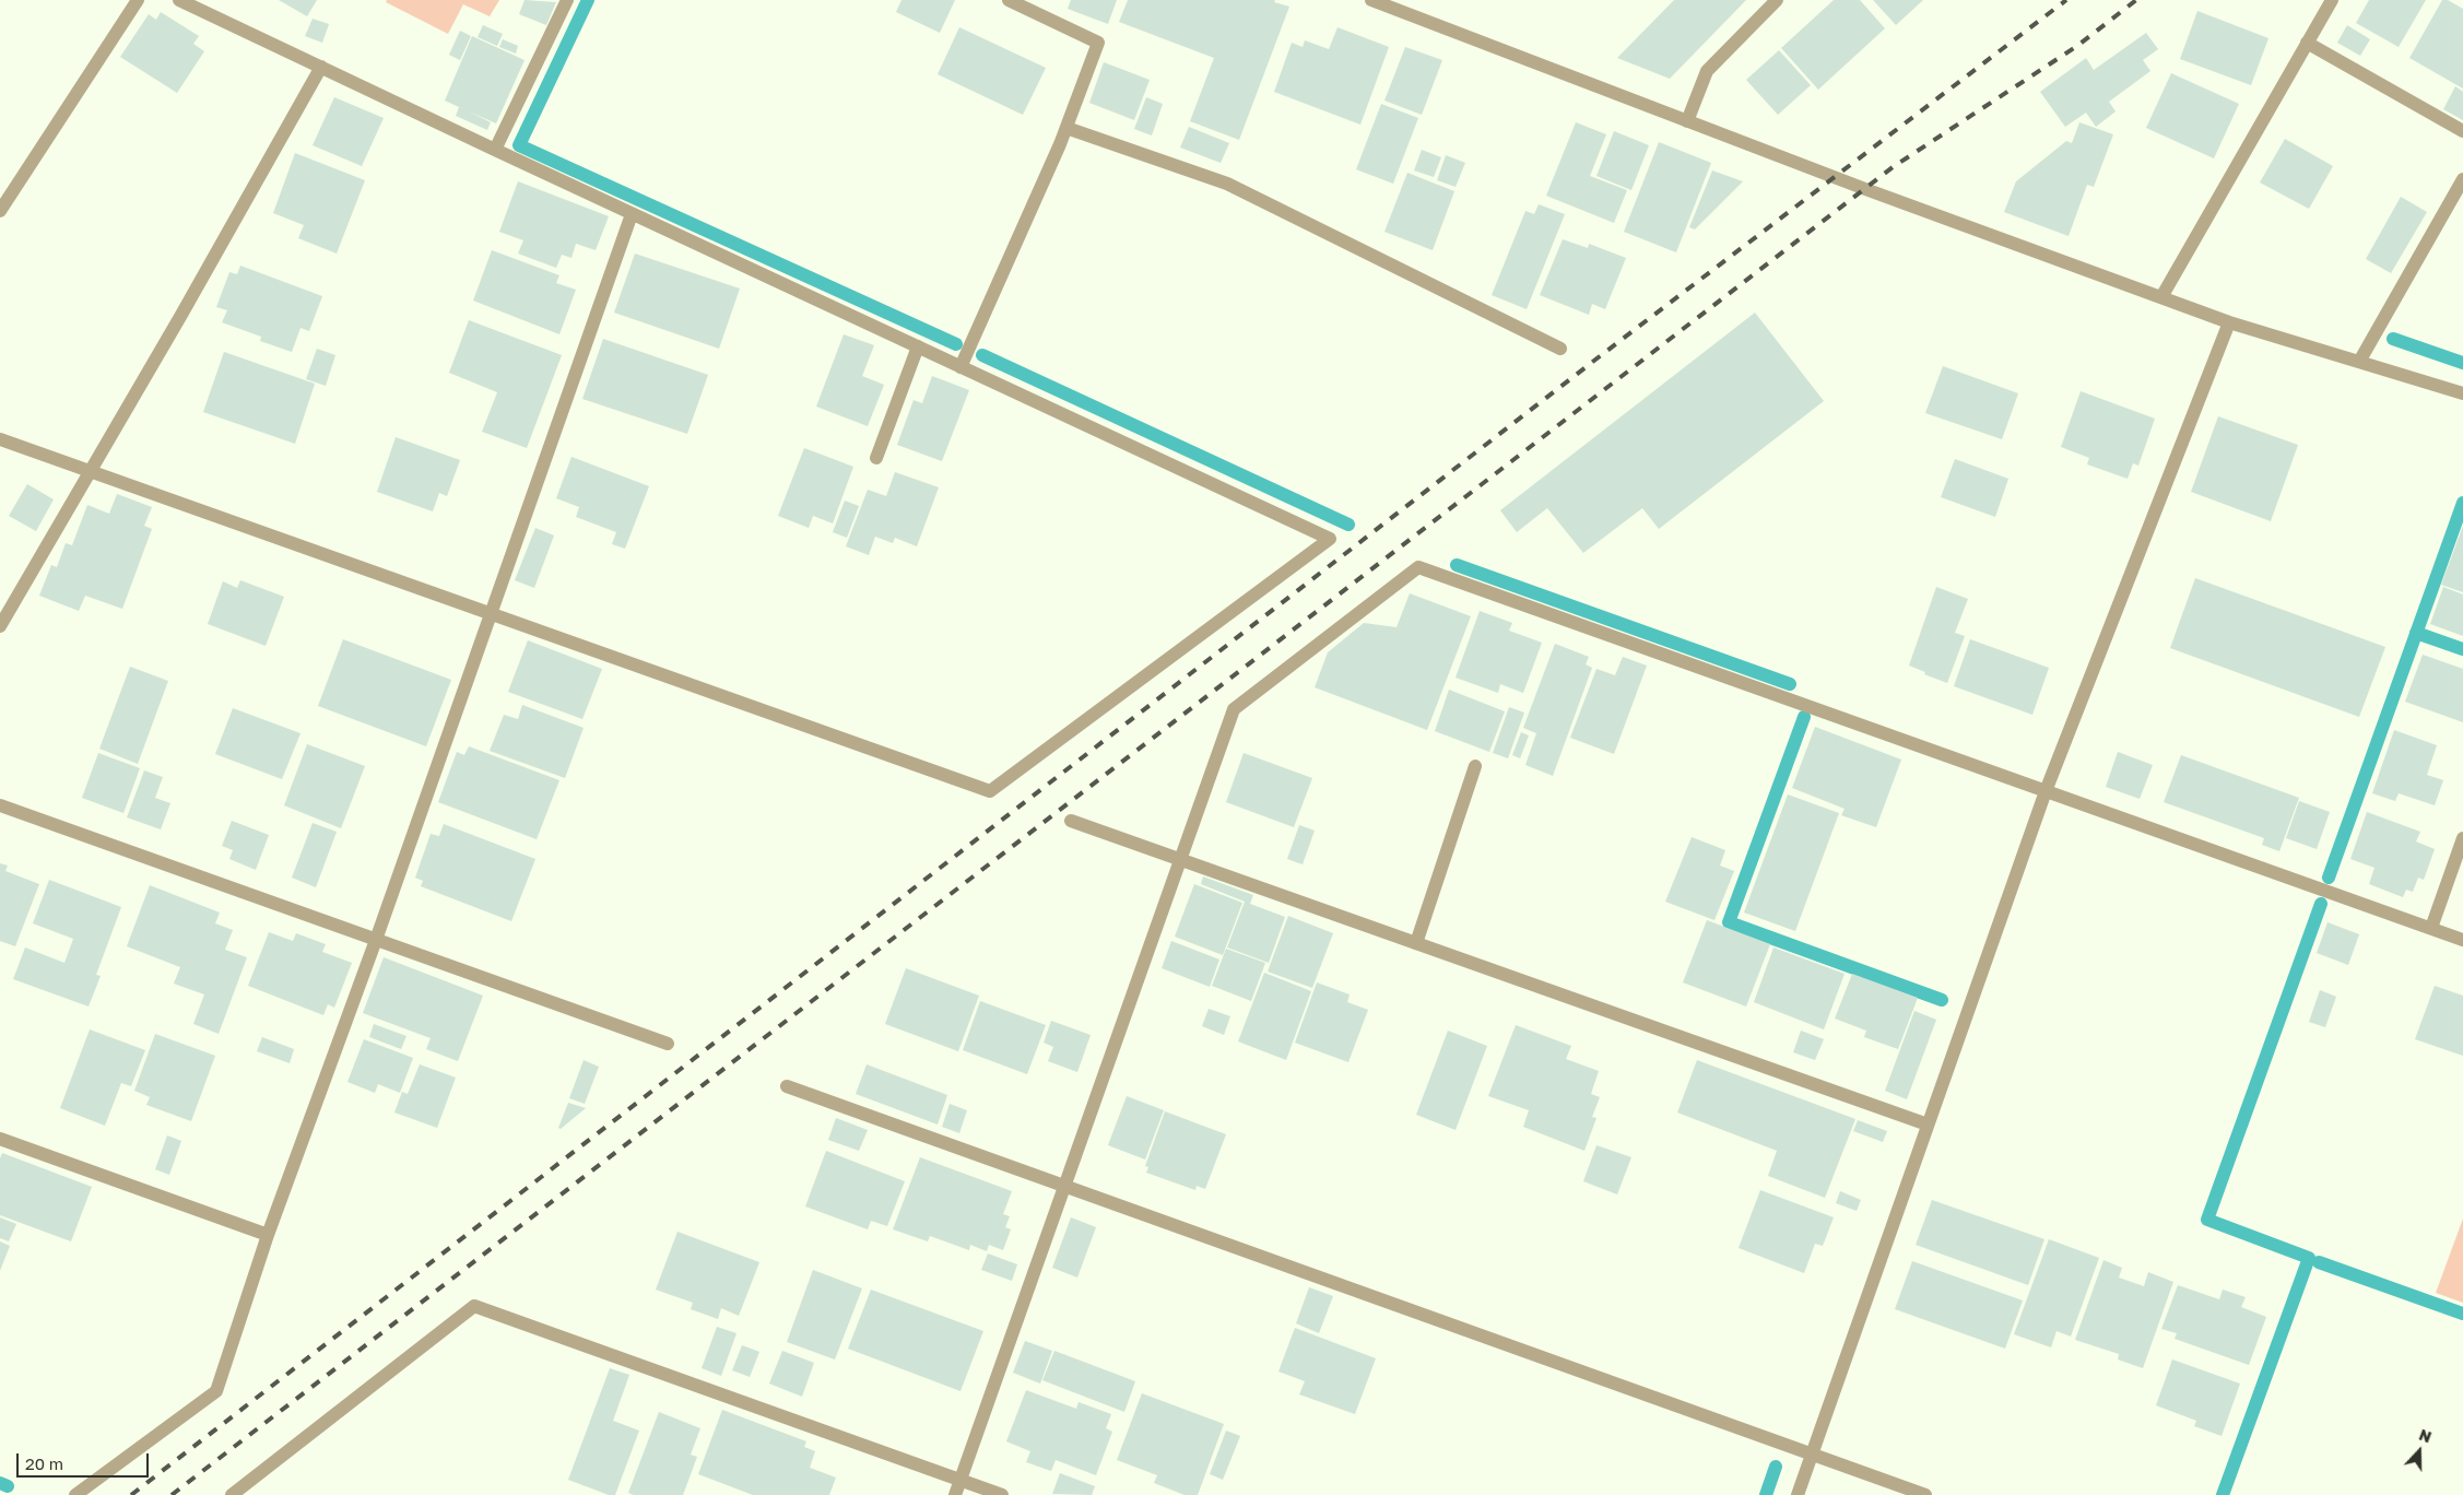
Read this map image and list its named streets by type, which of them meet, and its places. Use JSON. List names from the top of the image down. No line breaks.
{"scale_bar":"20 m","north":"top"}
